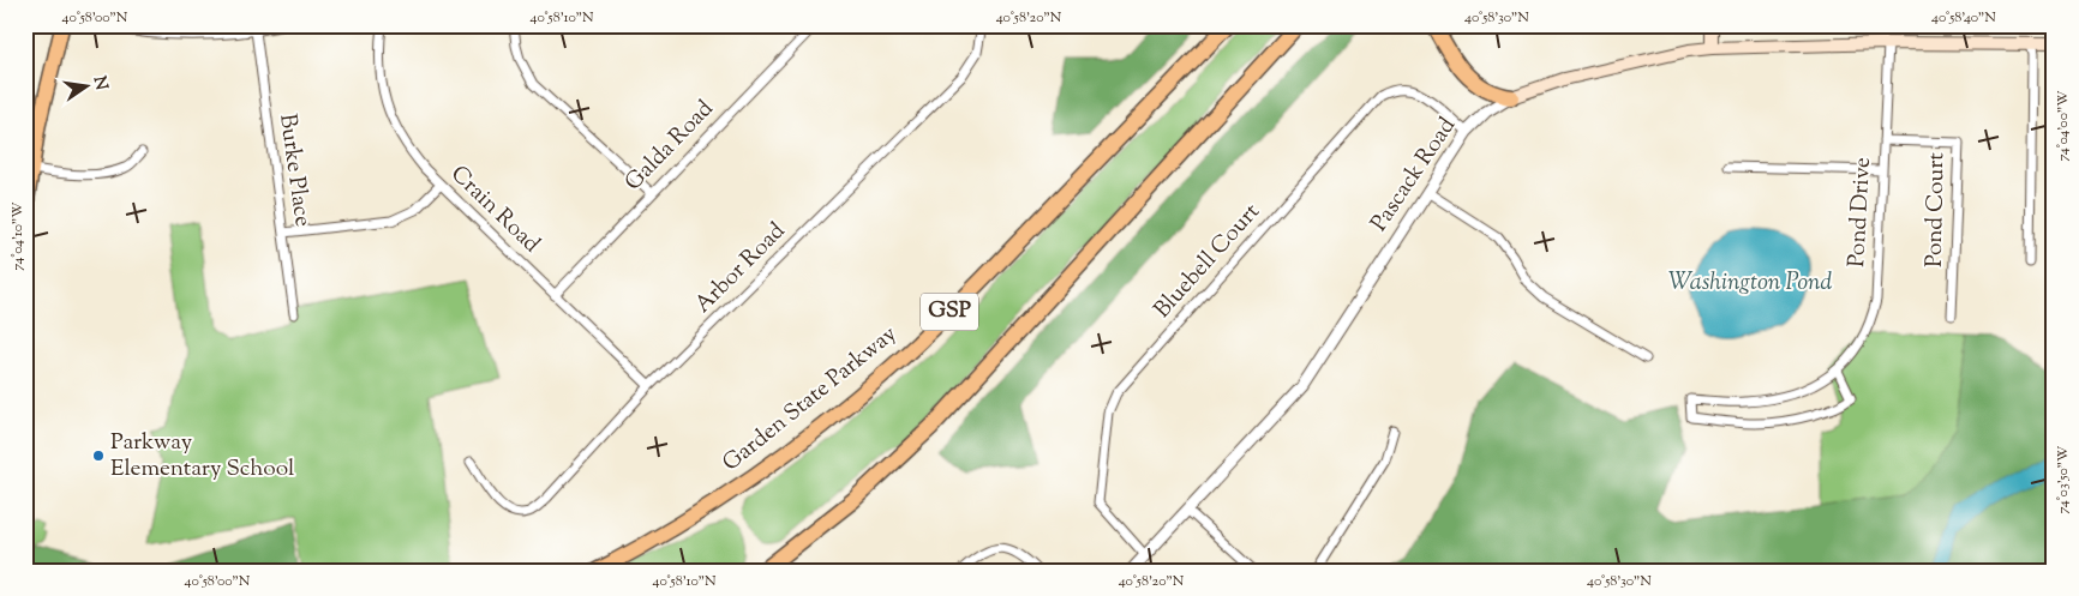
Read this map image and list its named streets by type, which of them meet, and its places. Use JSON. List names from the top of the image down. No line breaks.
{"streets":{"highway":["GSP","Garden State Parkway"],"main road":["Pascack Road"],"street":["Galda Road","Burke Place","Crain Road","Pond Court","Pond Drive","Bluebell Court","Arbor Road"]},"crossings":[["Galda Road","Crain Road"],["Pascack Road","Pond Drive"],["Pascack Road","Bluebell Court"],["Crain Road","Arbor Road"],["Pond Court","Pond Drive"]],"water":["Washington Pond"],"places":["Parkway Elementary School"],"north":"right","coordinates":["40°58'00\"N","40°58'10\"N","40°58'20\"N","40°58'30\"N","40°58'40\"N","74°04'00\"W","74°04'10\"W","74°03'50\"W"]}
